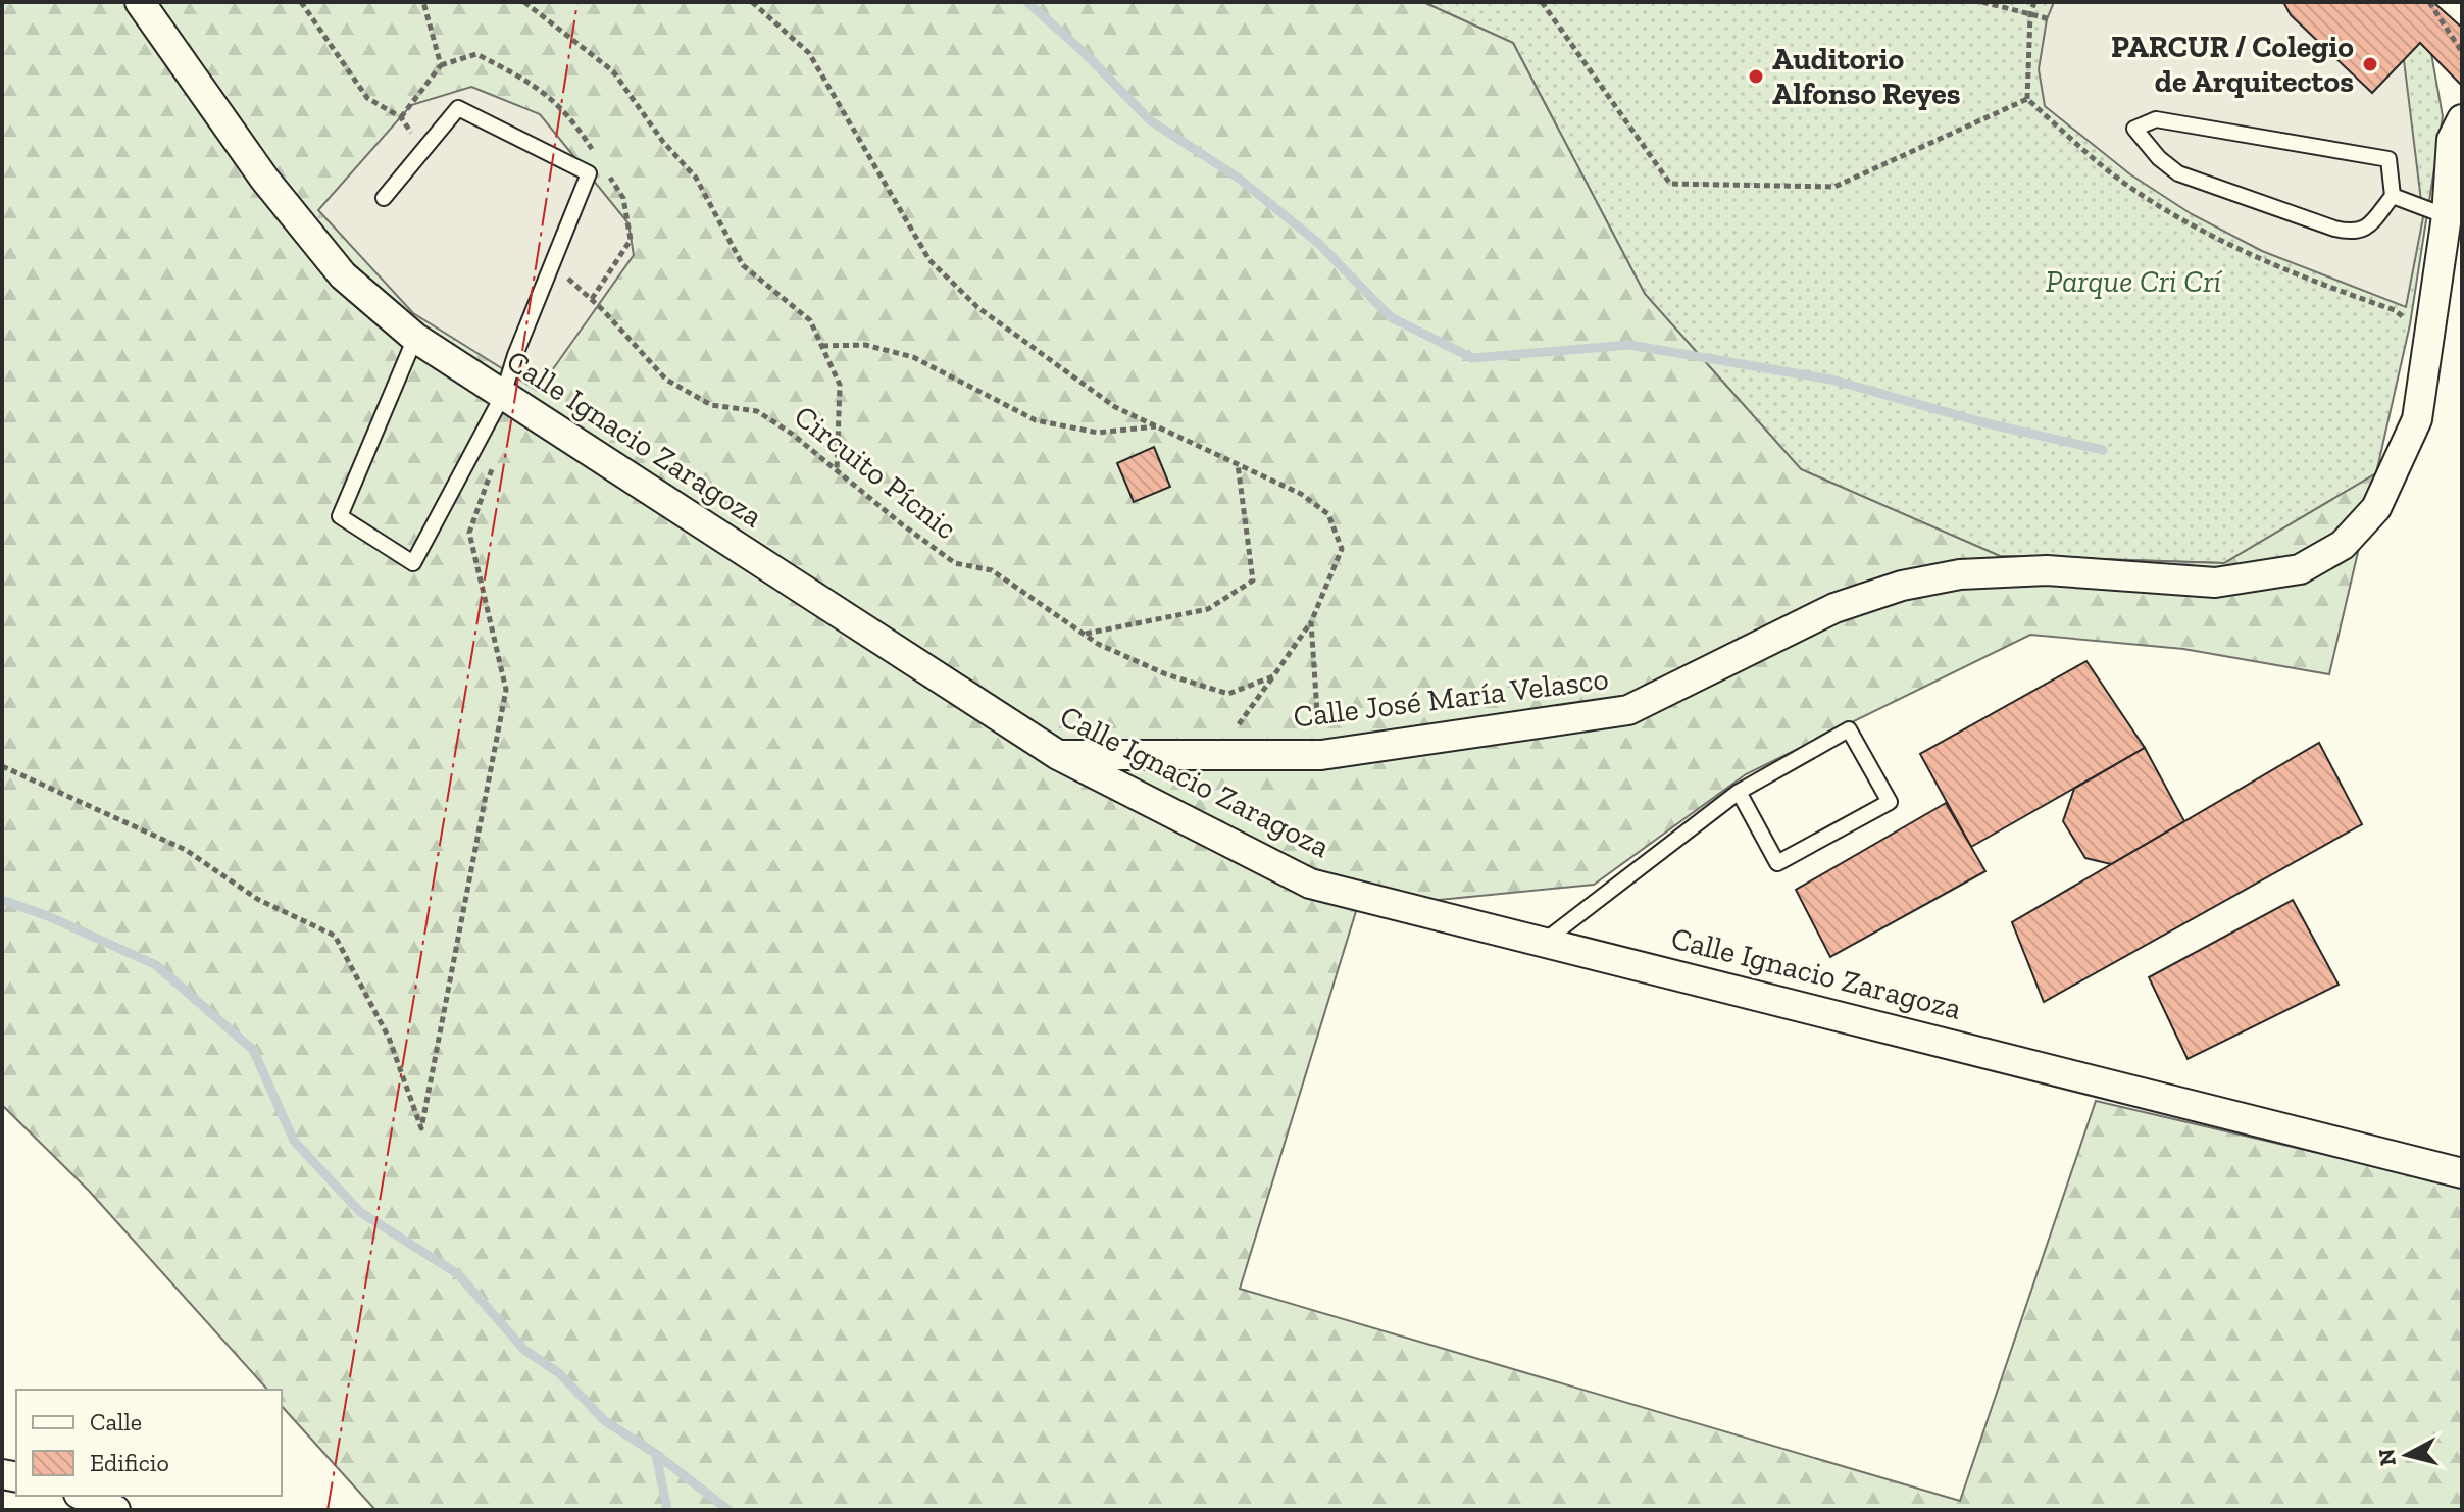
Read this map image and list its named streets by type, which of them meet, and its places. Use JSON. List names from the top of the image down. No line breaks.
{"streets":{"street":["Calle Ignacio Zaragoza","Calle José María Velasco"],"path":["Circuito Pícnic"]},"crossings":[["Calle Ignacio Zaragoza","Calle José María Velasco"]],"parks":["Parque Cri Crí"],"places":["PARCUR / Colegio de Arquitectos","Auditorio Alfonso Reyes"],"legend":["Calle","Edificio"],"north":"left"}
